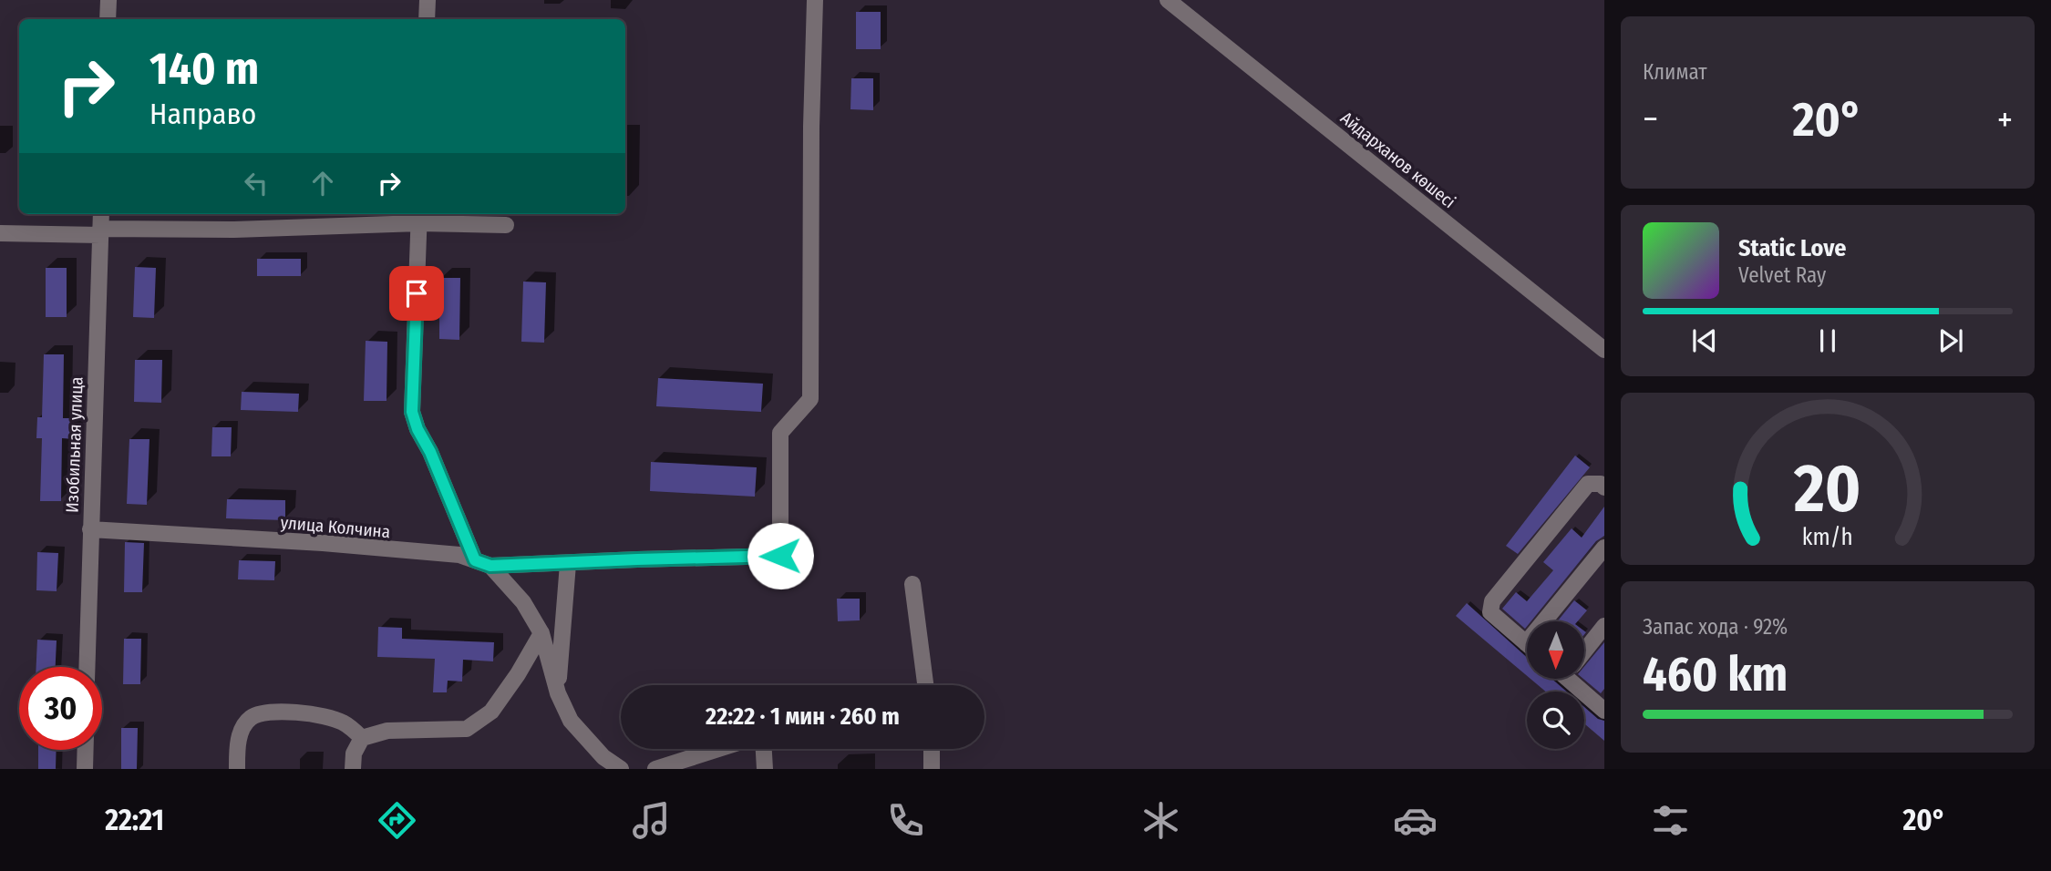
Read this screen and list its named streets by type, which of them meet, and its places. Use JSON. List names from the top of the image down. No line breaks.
{"streets":{"street":["Айдарханов көшесі","Изобильная улица","улица Колчина"]},"crossings":[["Изобильная улица","улица Колчина"]],"north":"bottom","page":{"tile":["Климат",["Запас хода · 92%","460 km"]],"turn":["140 m","Направо"],"heat":["−","20°","+"],"song":["Static Love","Velvet Ray"],"limit":"30","trip":"22:22 · 1 мин · 260 m","tabs":["22:21","20°"],"gauge":["20","km/h"]}}
